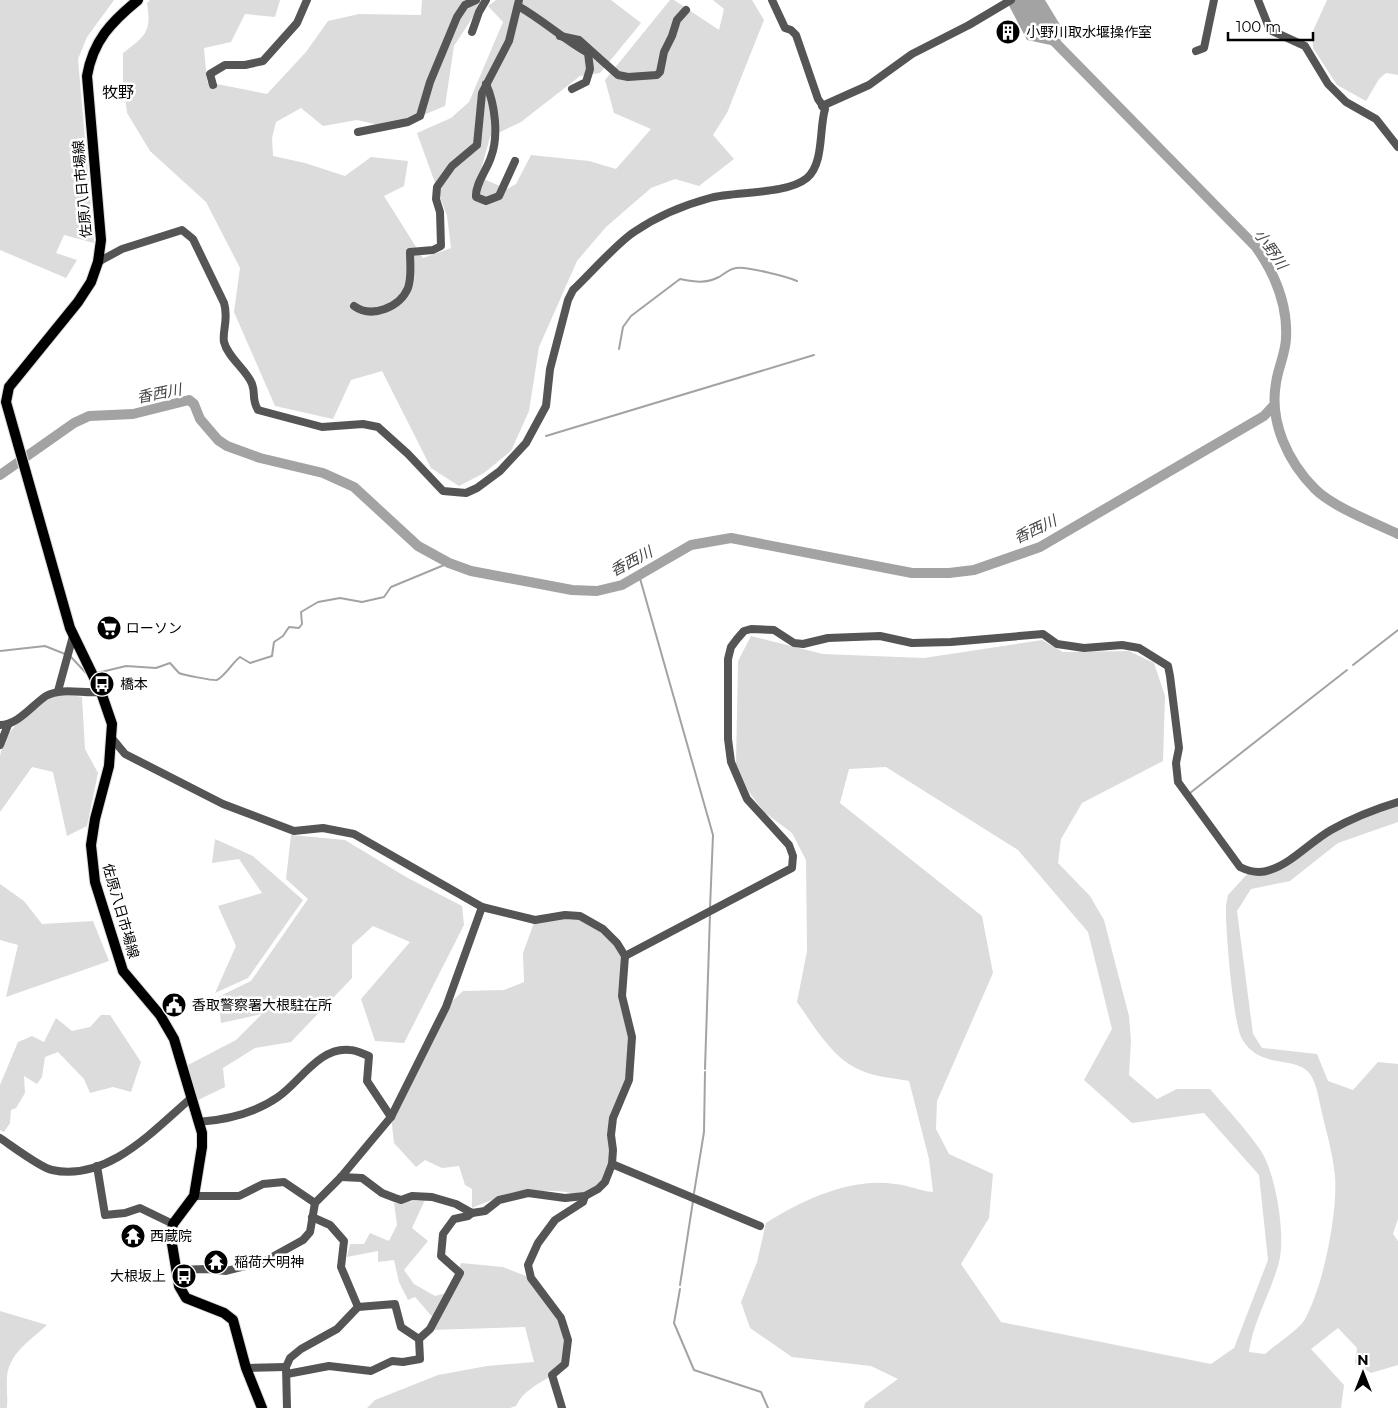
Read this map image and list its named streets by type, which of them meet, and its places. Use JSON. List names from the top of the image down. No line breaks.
{"streets":{"main road":["佐原八日市場線"]},"districts":["牧野"],"water":["小野川","香西川"],"places":{"building":["小野川取水堰操作室"],"supermarket":["ローソン"],"bus stop":["橋本","大根坂上"],"public building":["香取警察署大根駐在所"],"temple":["西蔵院","稲荷大明神"]},"scale_bar":"100 m","north":"top"}
